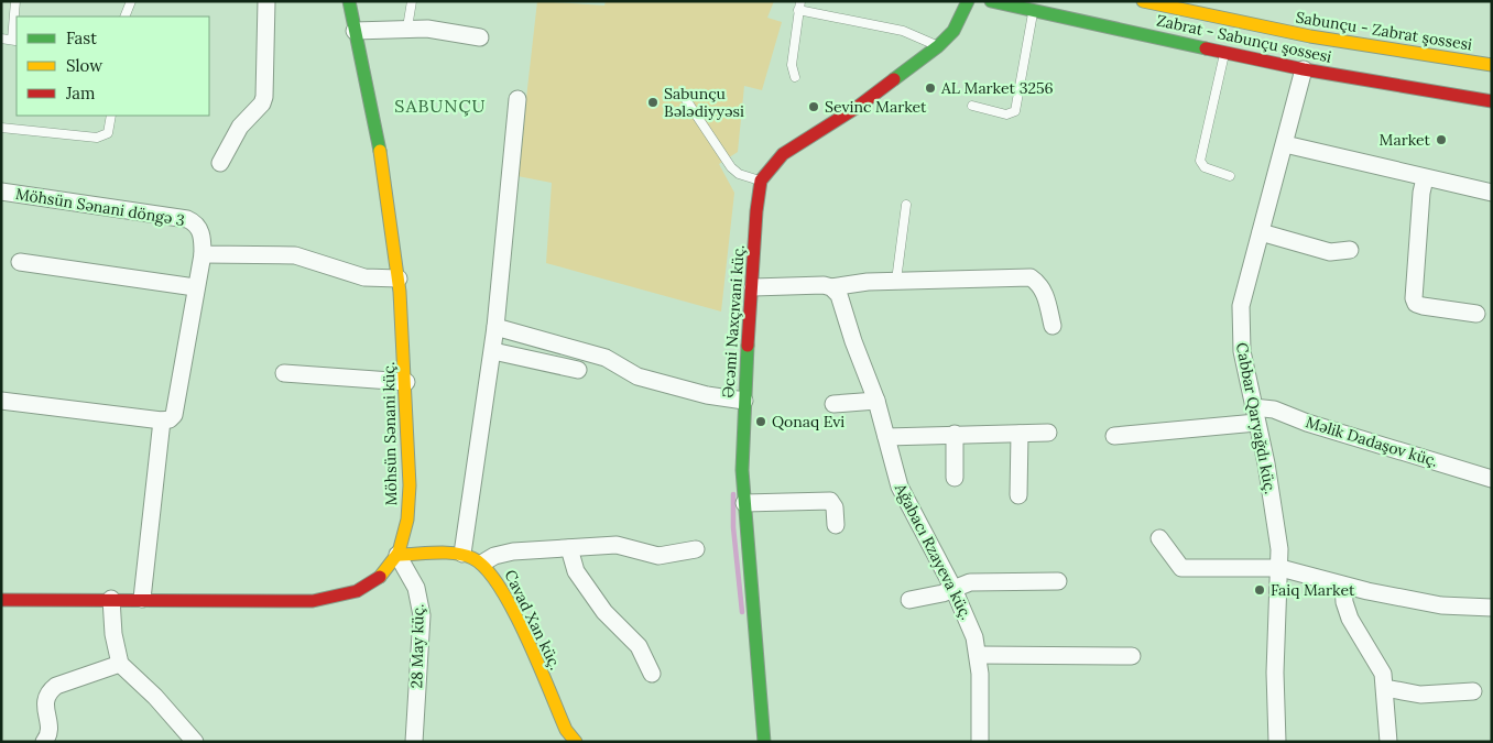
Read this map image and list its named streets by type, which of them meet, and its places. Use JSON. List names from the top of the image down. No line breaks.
{"streets":{"street":["Sabunçu - Zabrat şossesi","Zabrat - Sabunçu şossesi","Möhsün Sənani döngə 3","Əcəmi Naxçıvani küç.","Cabbar Qaryağdı küç.","Möhsün Sənani küç.","Məlik Dadaşov küç.","Ağabacı Rzayeva küç.","Cavad Xan küç.","28 May küç."]},"crossings":[["Zabrat - Sabunçu şossesi","Cabbar Qaryağdı küç."],["Cabbar Qaryağdı küç.","Məlik Dadaşov küç."],["Möhsün Sənani küç.","Cavad Xan küç."],["Möhsün Sənani küç.","28 May küç."],["Cavad Xan küç.","28 May küç."]],"districts":["SABUNÇU"],"places":["AL Market 3256","Sabunçu Bələdiyyəsi","Sevinc Market","Market","Qonaq Evi","Faiq Market"],"legend":["Fast","Slow","Jam"]}
